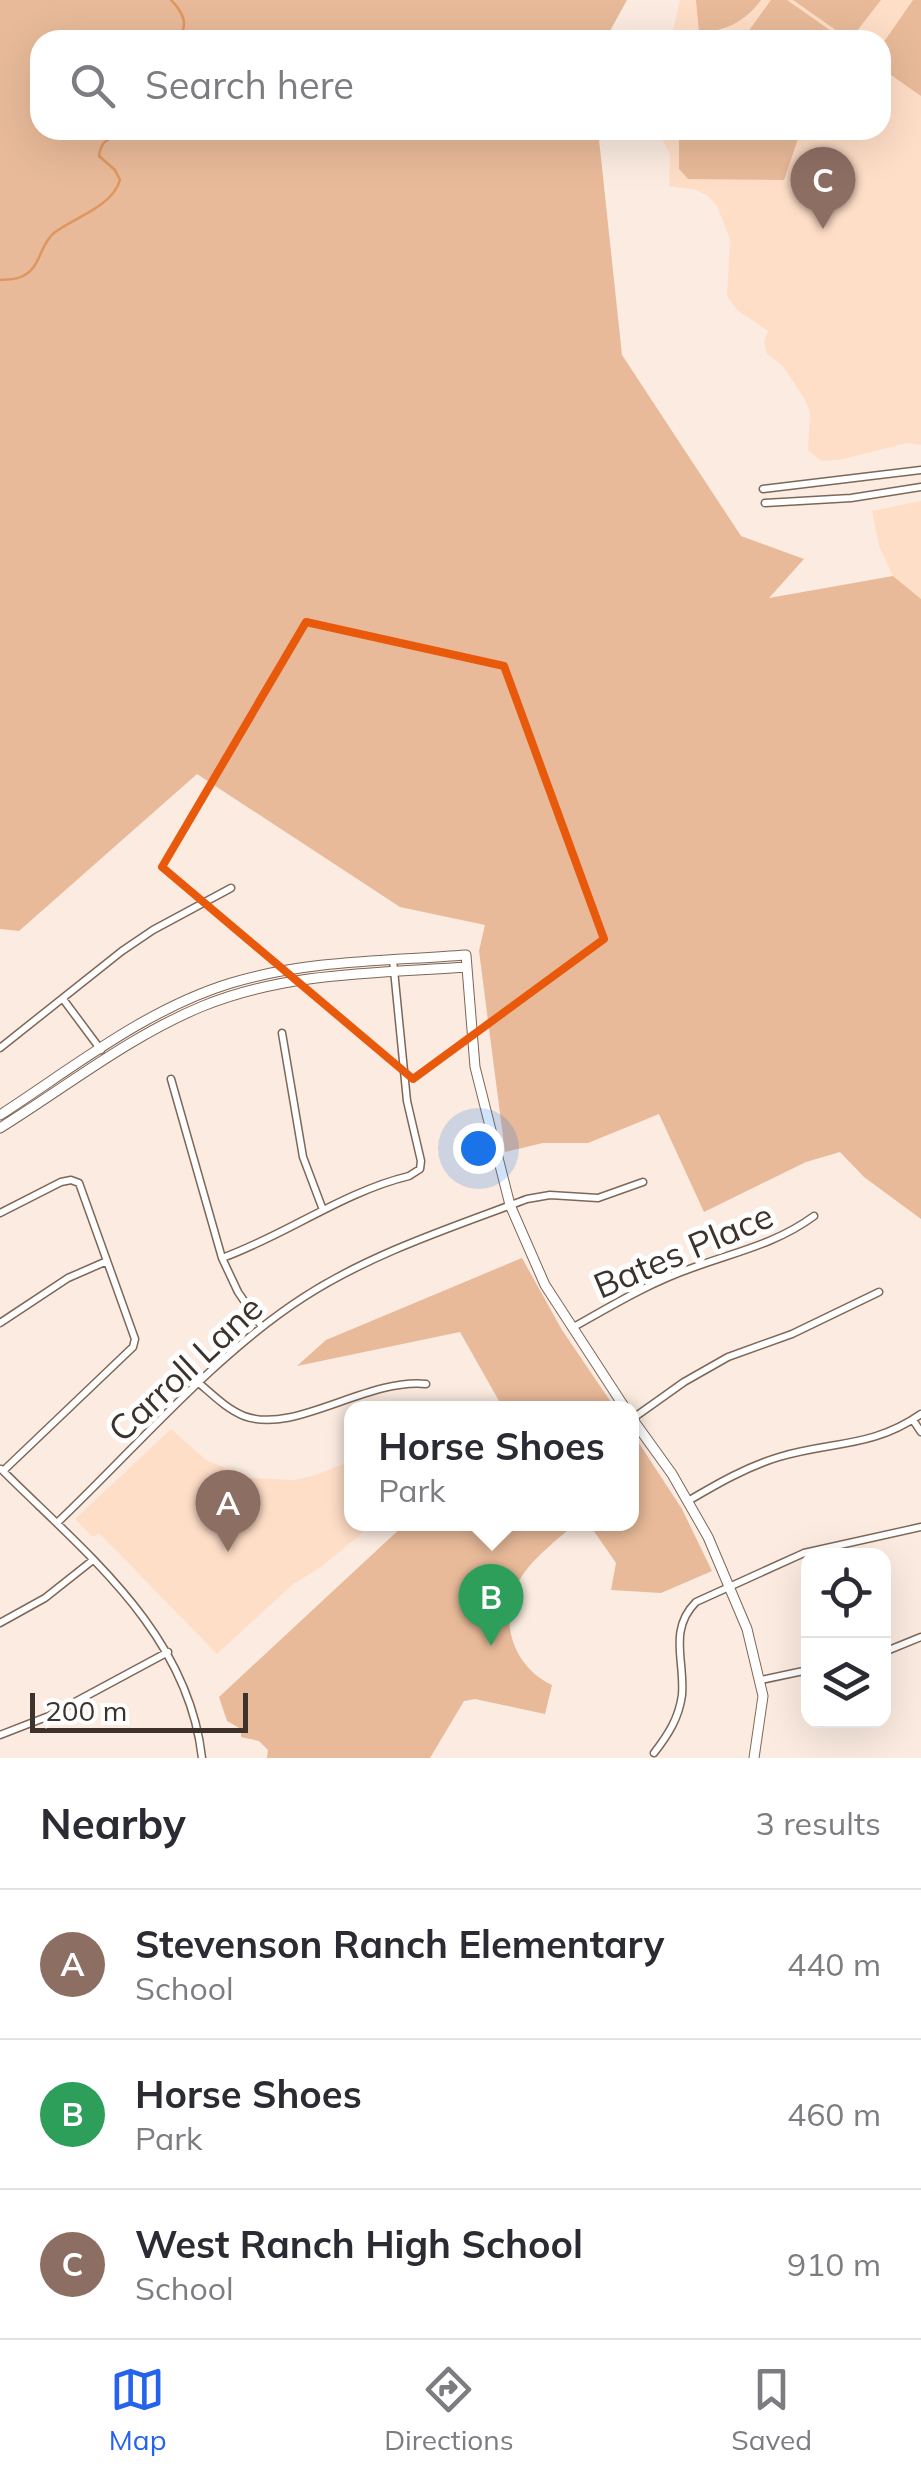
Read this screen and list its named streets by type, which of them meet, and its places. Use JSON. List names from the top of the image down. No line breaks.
{"streets":{"street":["Bates Place","Carroll Lane"]},"scale_bar":"200 m","page":{"search":"Search here","pins":["C","A","B"],"popup":["Horse Shoes","Park"],"scale":"200 m","heading":["Nearby","3 results"],"list":[{"mark":"A","name":"Stevenson Ranch Elementary","note":"School","value":"440 m"},{"mark":"B","name":"Horse Shoes","note":"Park","value":"460 m"},{"mark":"C","name":"West Ranch High School","note":"School","value":"910 m"}],"nav":["Map","Directions","Saved"]}}
